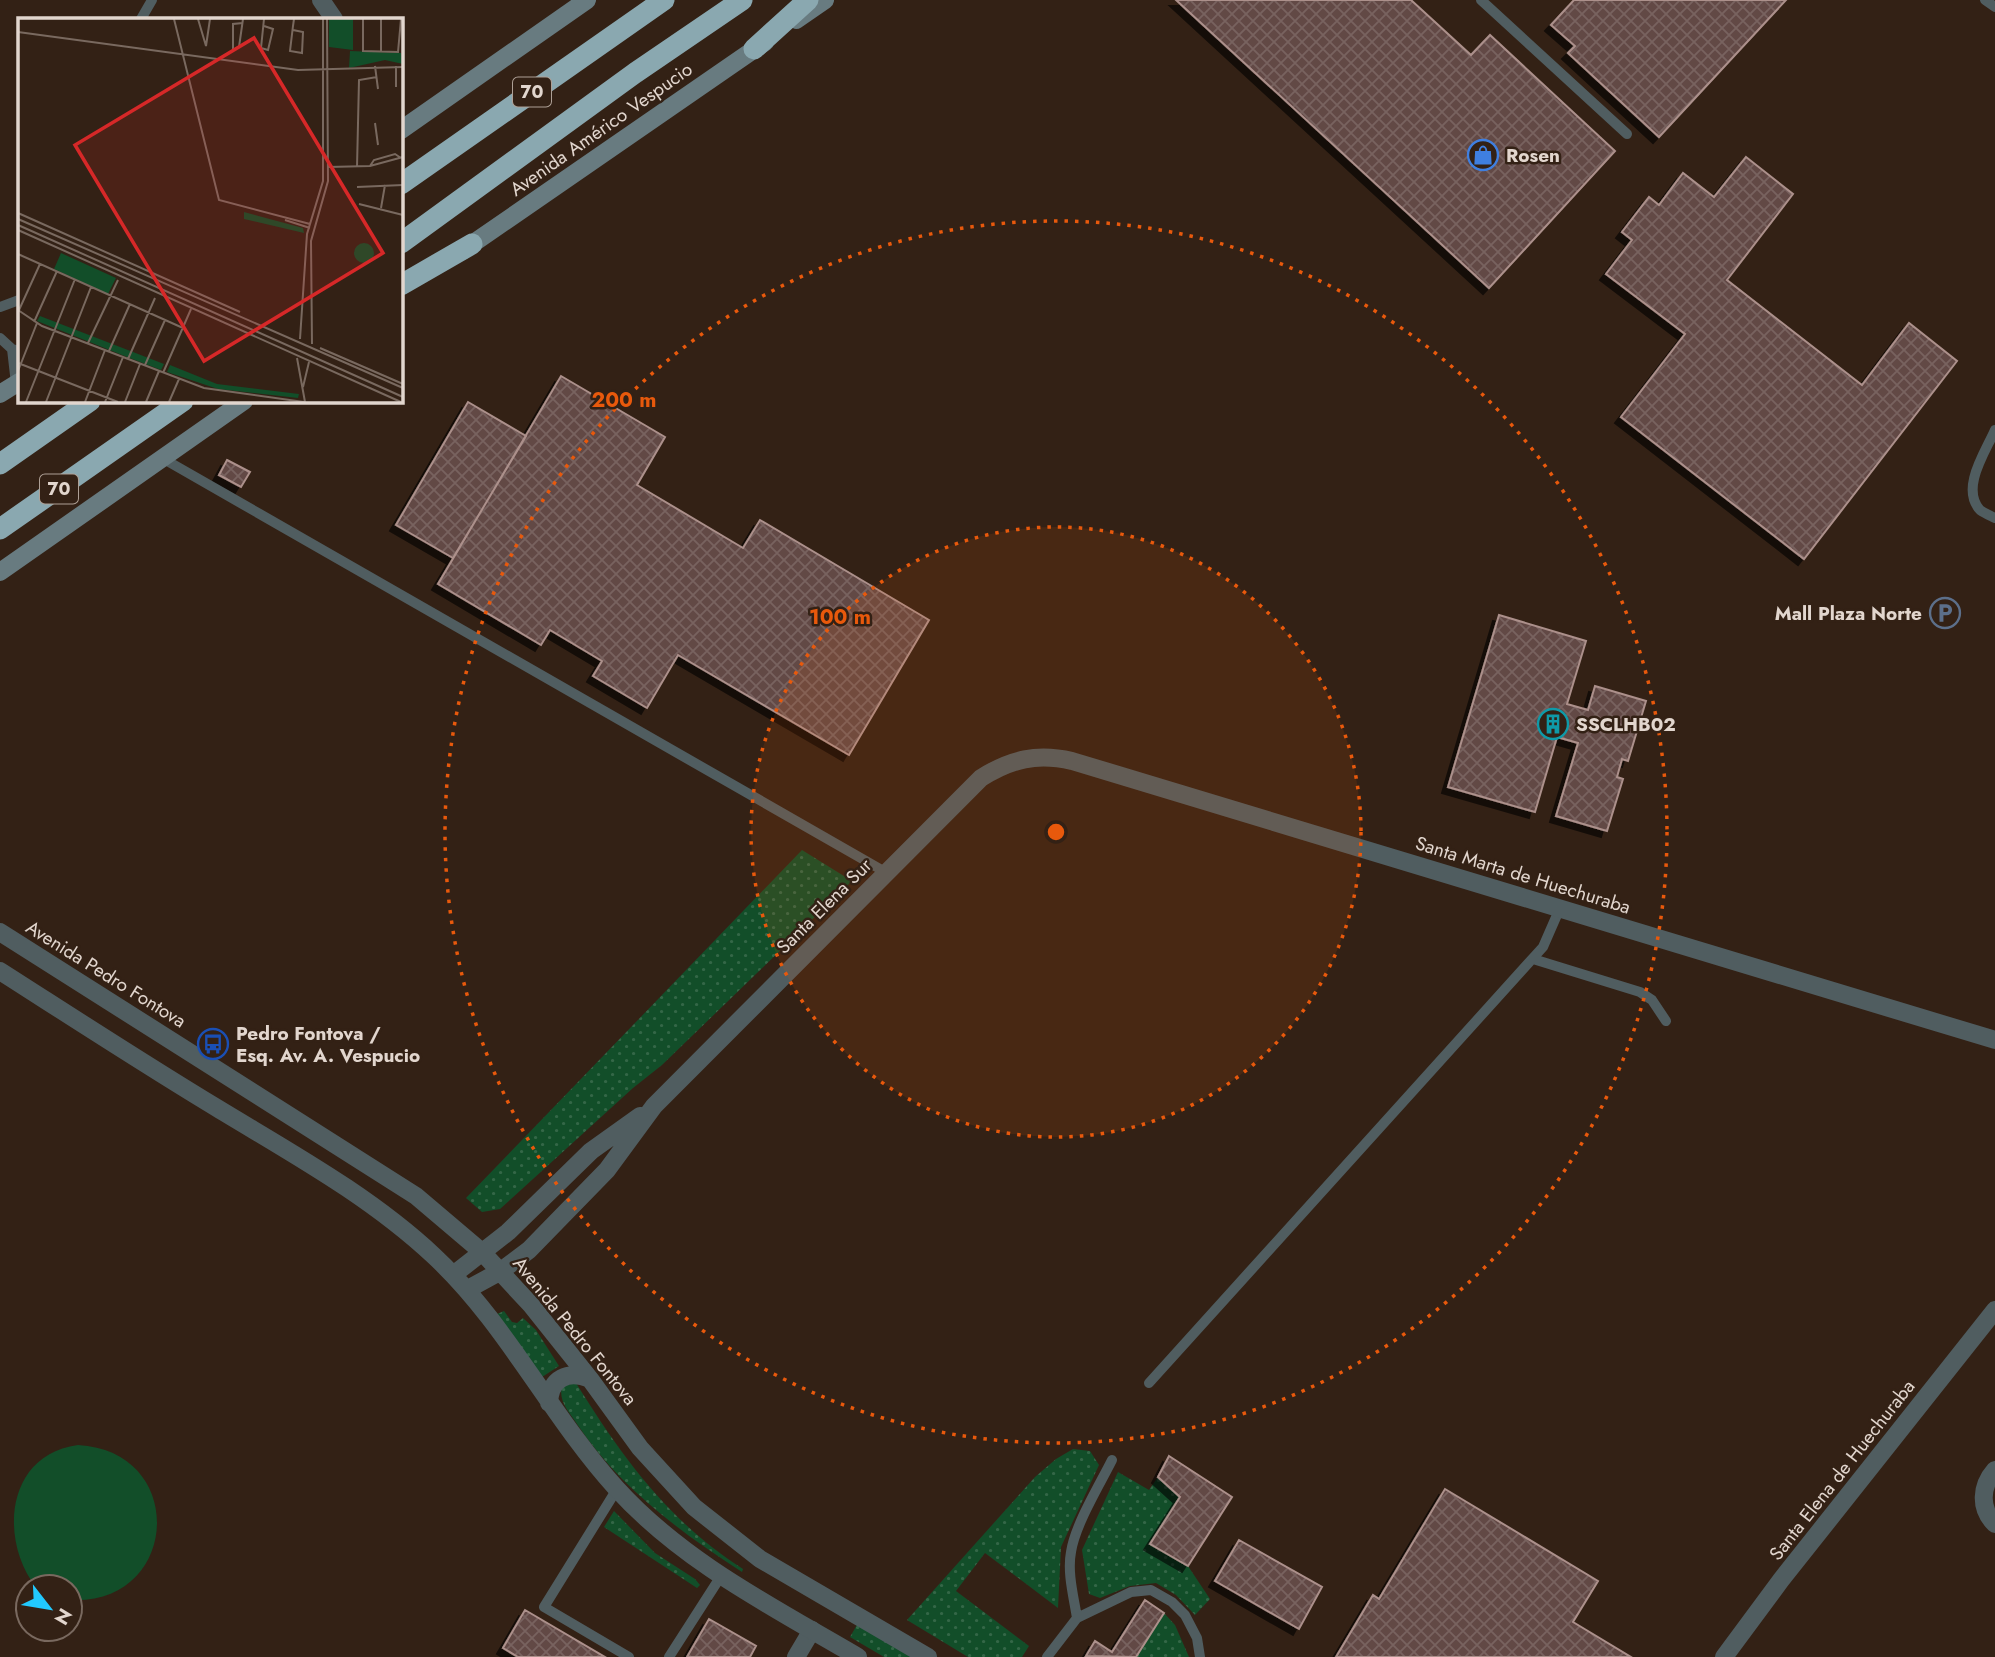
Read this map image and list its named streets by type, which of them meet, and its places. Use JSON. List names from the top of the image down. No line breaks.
{"streets":{"highway":["70"],"main road":["Avenida Américo Vespucio"],"street":["Santa Marta de Huechuraba","Santa Elena Sur","Avenida Pedro Fontova","Santa Elena de Huechuraba"]},"crossings":[["Santa Marta de Huechuraba","Santa Elena Sur"],["Santa Elena Sur","Avenida Pedro Fontova"]],"places":{"shop":["Rosen"],"parking":["Mall Plaza Norte"],"building":["SSCLHB02"],"bus stop":["Pedro Fontova / Esq. Av. A. Vespucio"]},"north":"bottom right","rings":["200 m","100 m"]}
